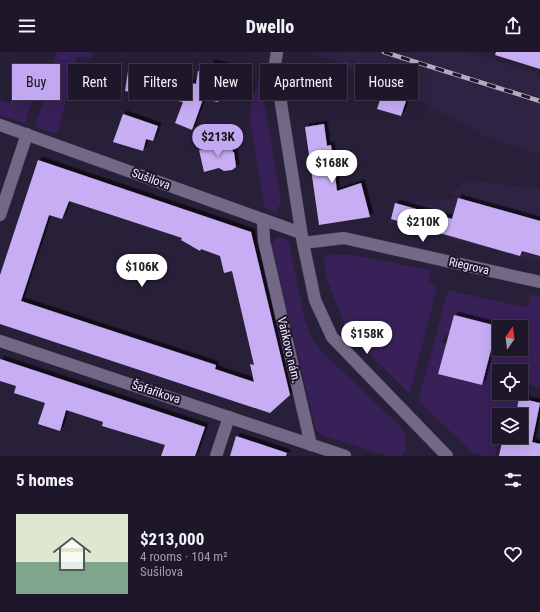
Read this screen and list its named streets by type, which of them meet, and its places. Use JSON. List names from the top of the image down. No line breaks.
{"streets":{"street":["Sušilova","Riegrova","Vaňkovo nám.","Šafaříkova"]},"crossings":[["Sušilova","Riegrova"],["Sušilova","Vaňkovo nám."],["Vaňkovo nám.","Šafaříkova"]],"north":"top","page":{"header":"Dwello","chip":["Buy","Rent","Filters","New","Apartment","House"],"price":["$213K","$168K","$210K","$106K","$158K"],"heading":"5 homes","list":[{"name":"$213,000","note":"4 rooms · 104 m² · Sušilova"}]}}
